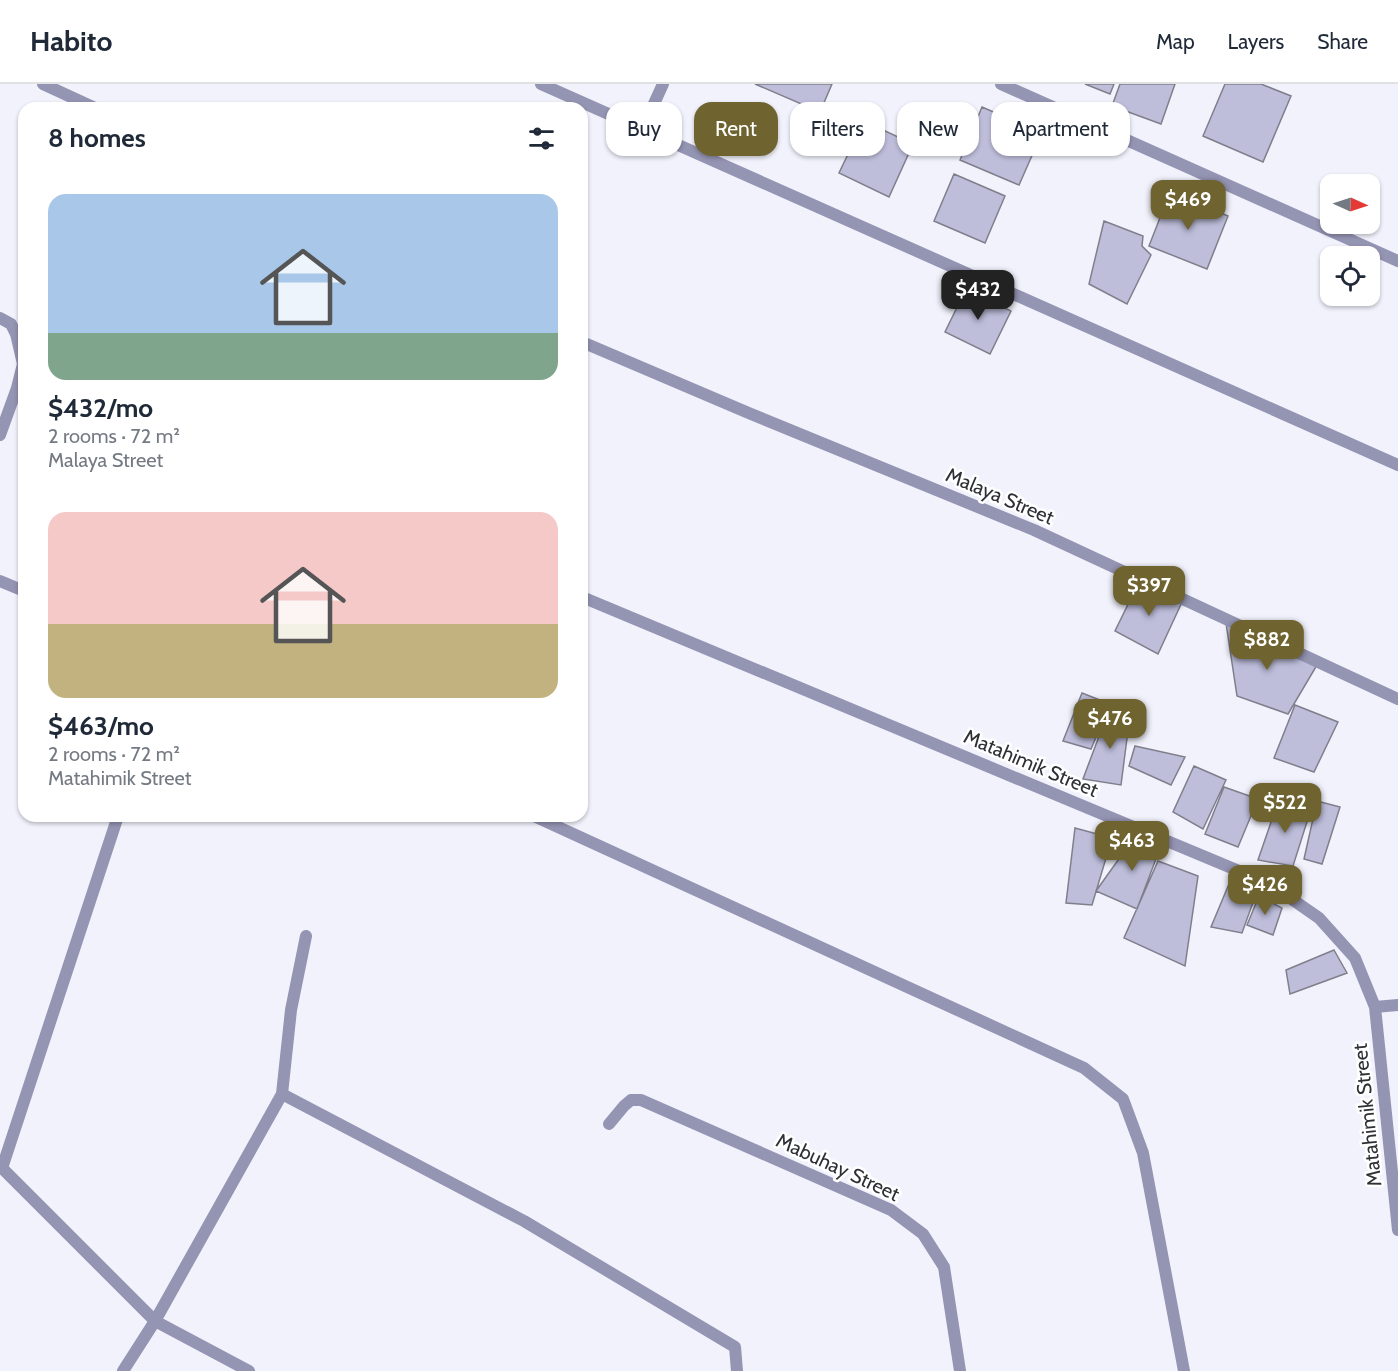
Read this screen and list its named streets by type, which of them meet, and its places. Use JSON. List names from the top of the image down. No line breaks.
{"streets":{"street":["Malaya Street","Matahimik Street","Mabuhay Street"]},"north":"right","page":{"header":"Habito","nav":["Map","Layers","Share"],"chip":["Buy","Rent","Filters","New","Apartment"],"heading":"8 homes","list":[{"name":"$432/mo","note":"2 rooms · 72 m² · Malaya Street"},{"name":"$463/mo","note":"2 rooms · 72 m² · Matahimik Street"}],"price":["$469","$432","$397","$882","$476","$522","$463","$426"]}}
